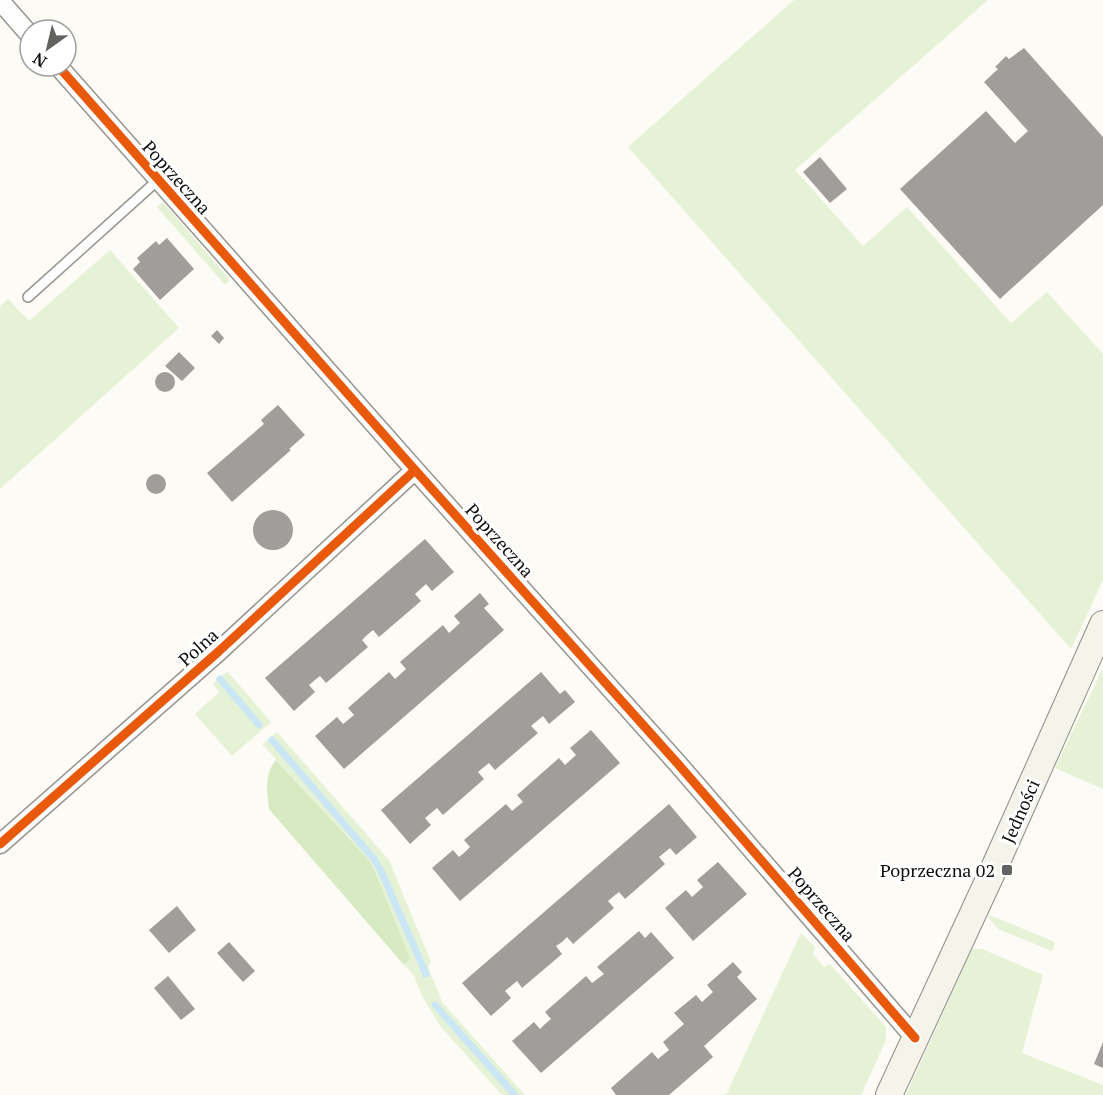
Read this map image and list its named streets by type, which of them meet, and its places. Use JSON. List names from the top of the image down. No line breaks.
{"streets":{"street":["Poprzeczna","Polna","Jedności"]},"crossings":[["Poprzeczna","Polna"],["Poprzeczna","Jedności"]],"places":{"transit":["Poprzeczna 02"]},"north":"bottom left"}
